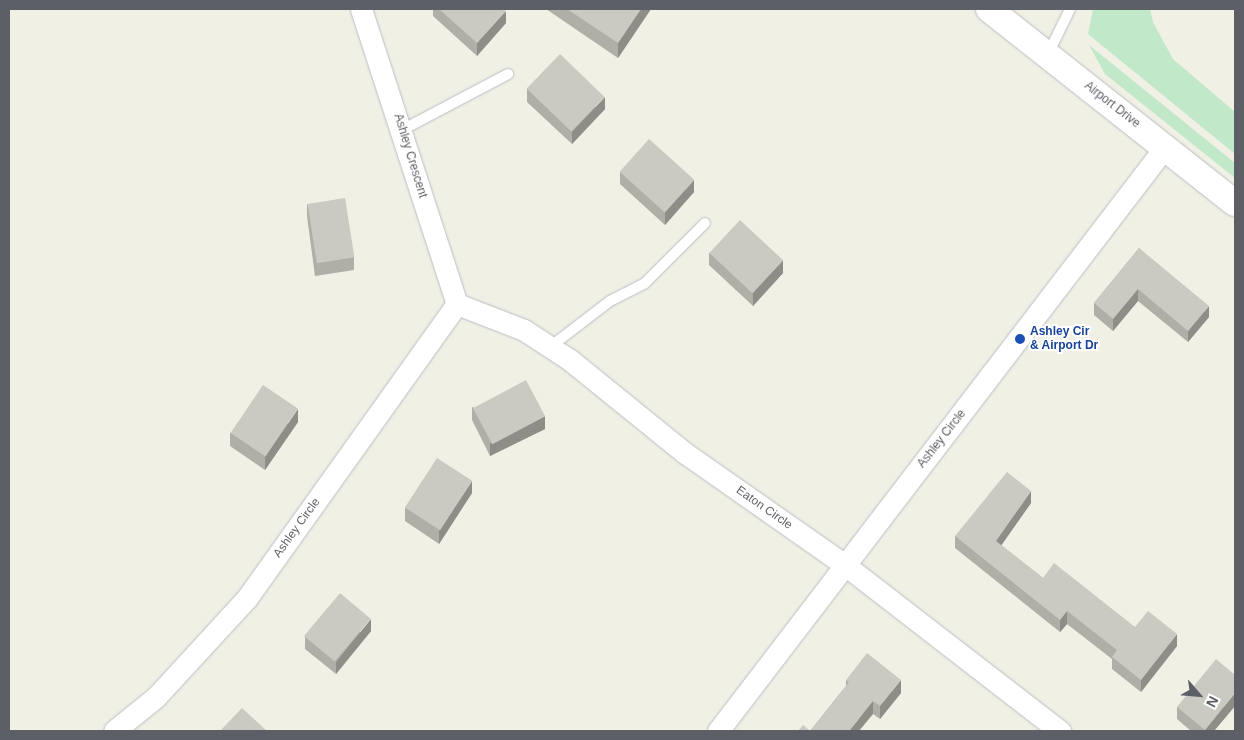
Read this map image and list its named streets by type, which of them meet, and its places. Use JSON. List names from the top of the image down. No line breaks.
{"streets":{"street":["Airport Drive","Ashley Crescent","Ashley Circle","Eaton Circle"]},"crossings":[["Airport Drive","Ashley Circle"],["Ashley Crescent","Ashley Circle"],["Ashley Crescent","Eaton Circle"],["Ashley Circle","Eaton Circle"]],"places":["Ashley Cir & Airport Dr"],"north":"bottom right"}
